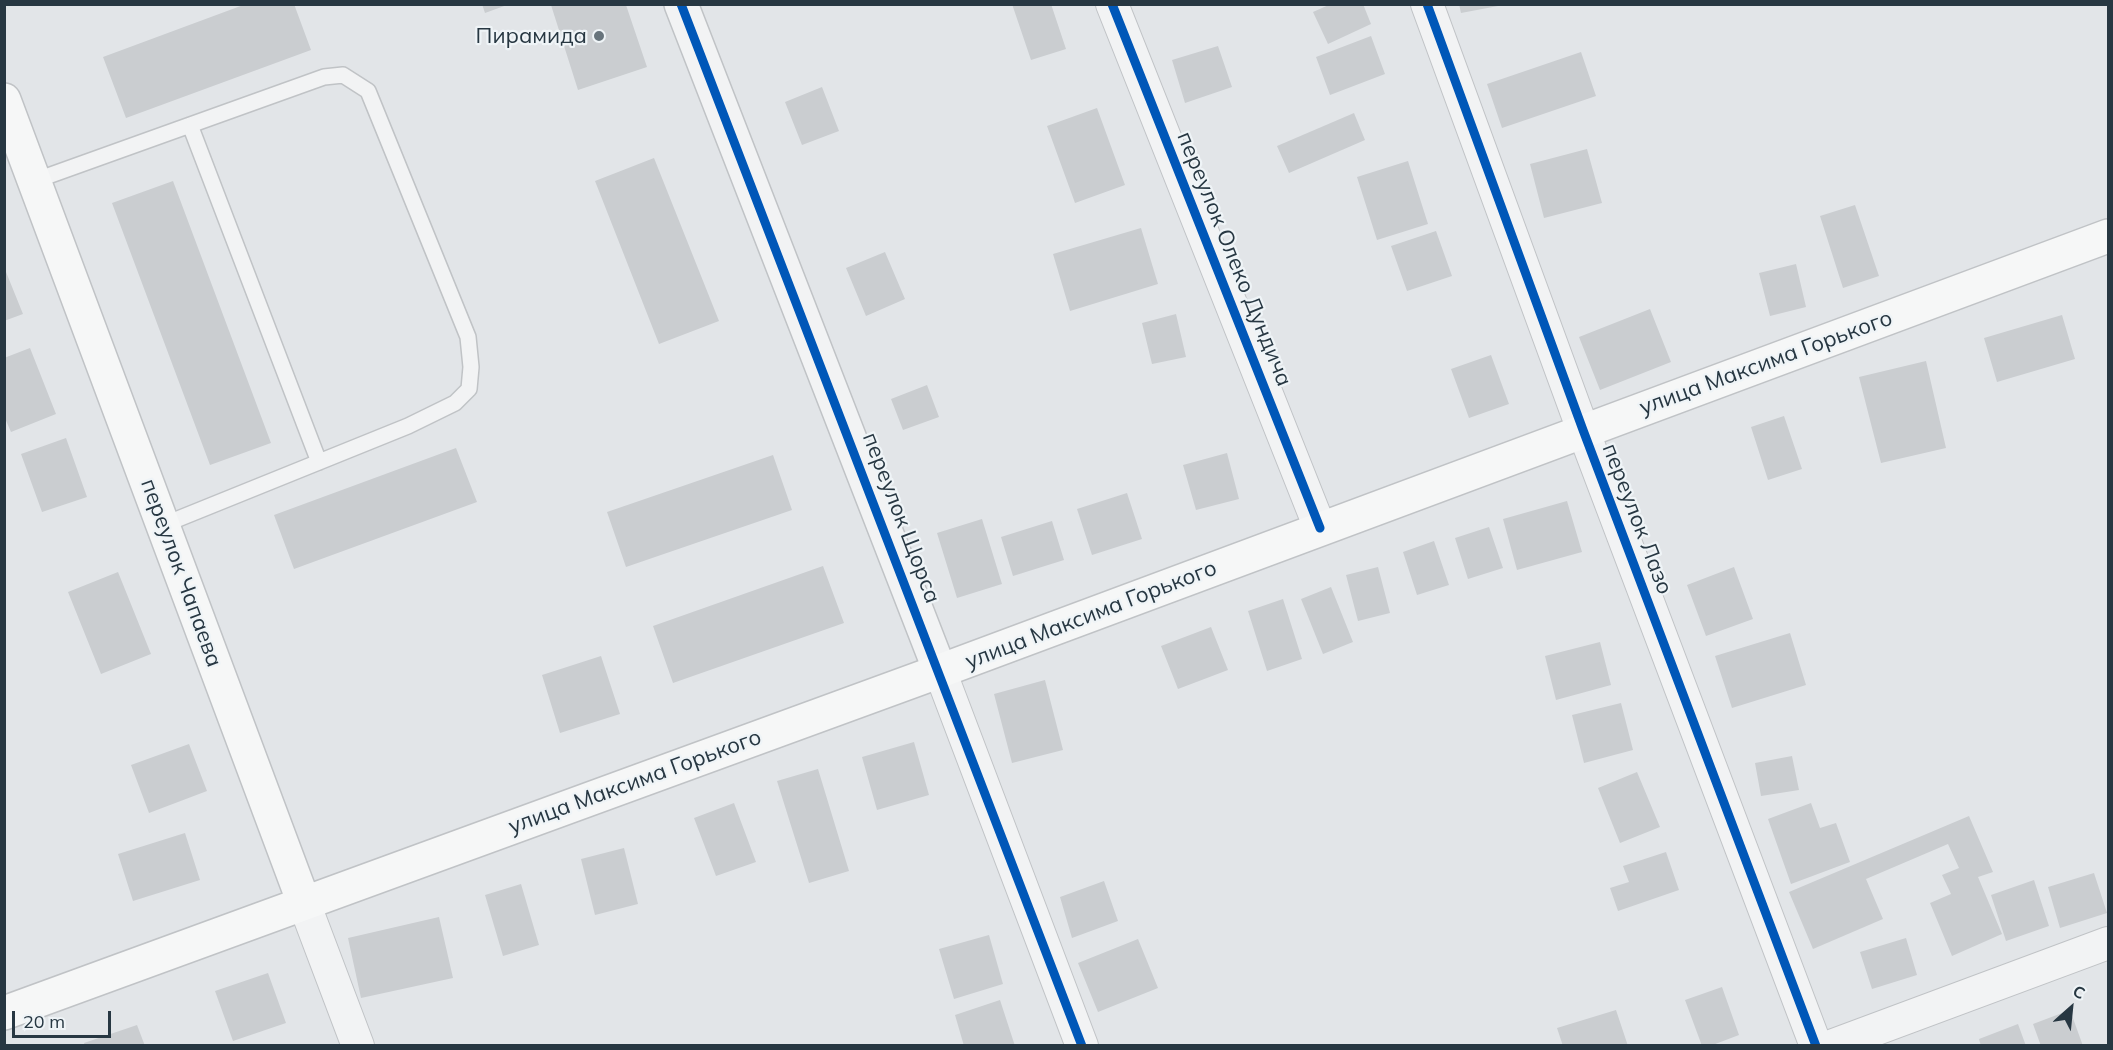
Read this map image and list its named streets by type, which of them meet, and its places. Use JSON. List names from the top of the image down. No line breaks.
{"streets":{"main road":["улица Максима Горького","переулок Чапаева"],"street":["переулок Олеко Дундича","переулок Щорса","переулок Лазо"]},"crossings":[["переулок Олеко Дундича","улица Максима Горького"],["улица Максима Горького","переулок Щорса"],["улица Максима Горького","переулок Лазо"],["улица Максима Горького","переулок Чапаева"]],"places":["Пирамида"],"scale_bar":"20 m","north":"top right"}
